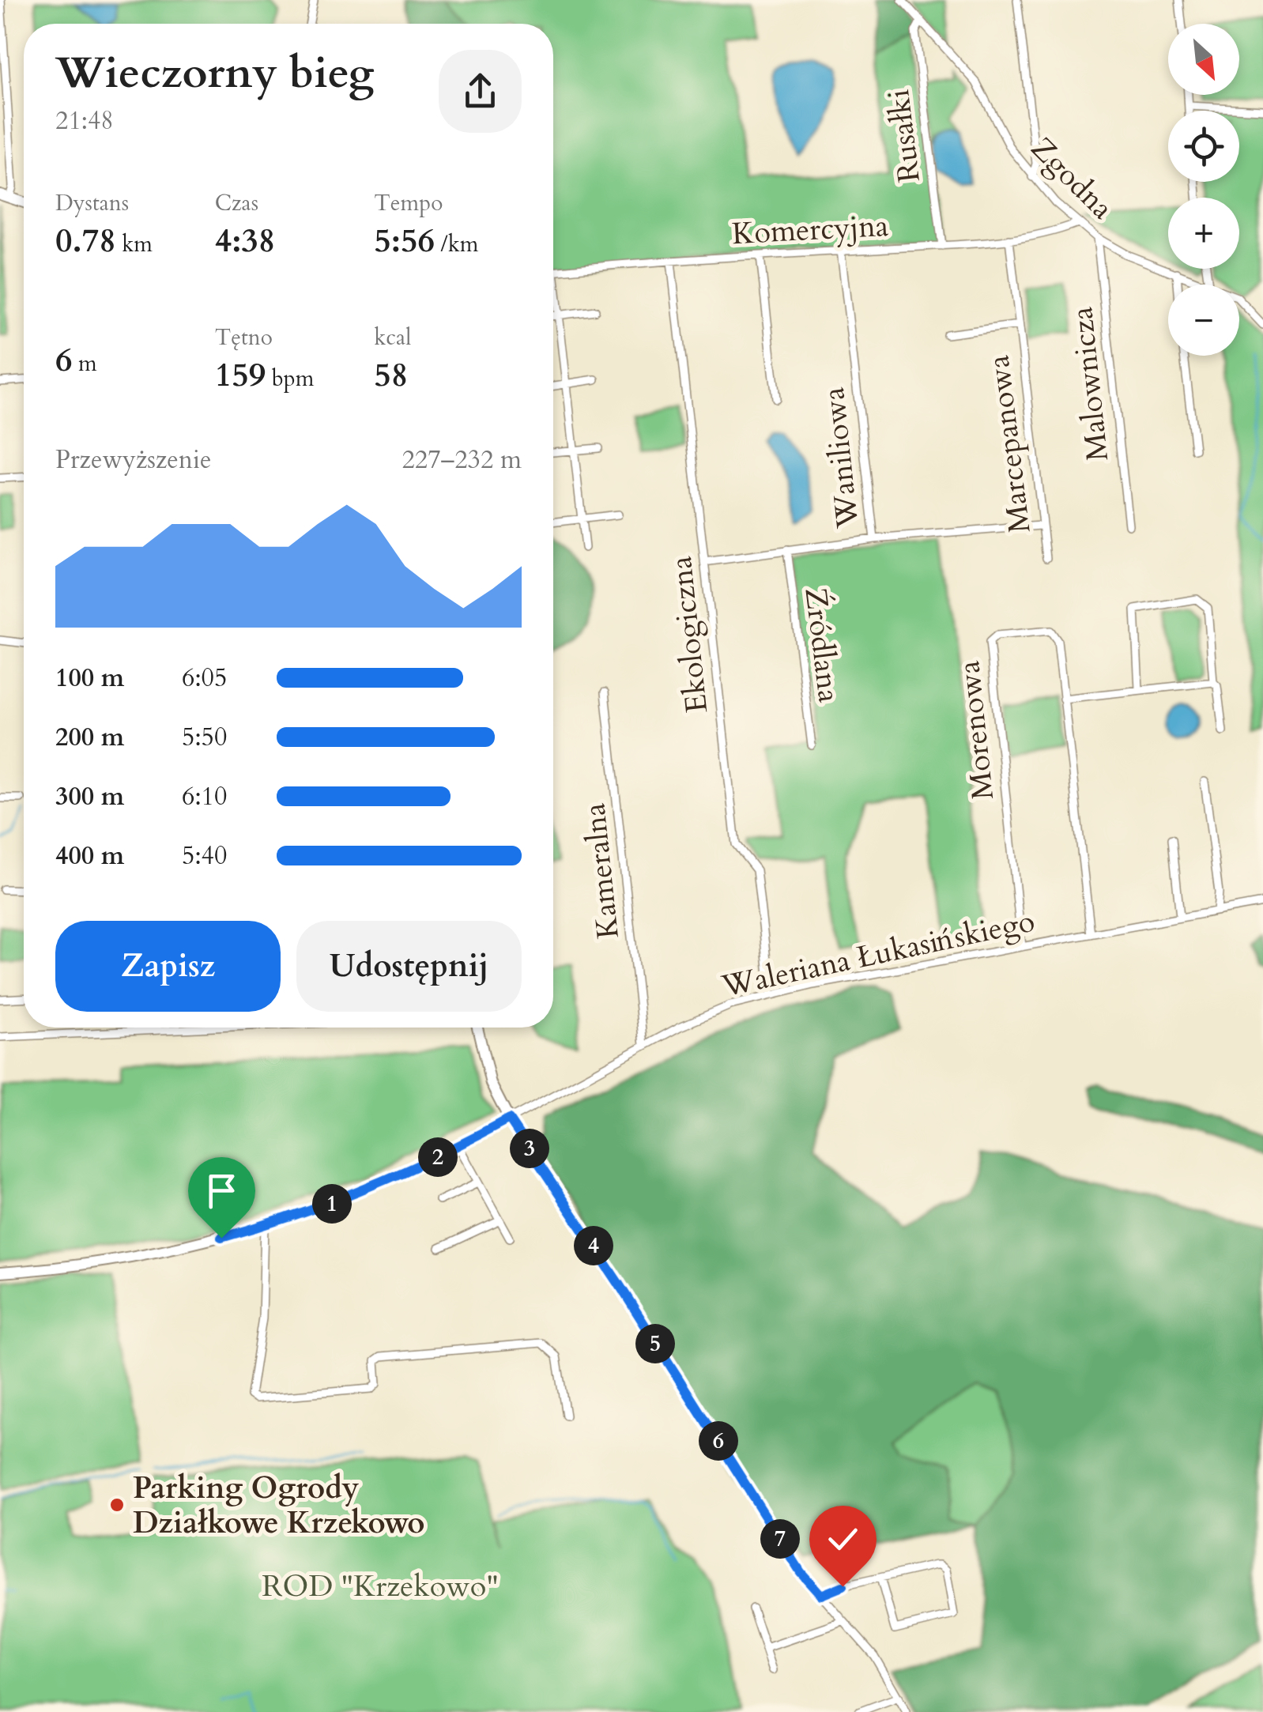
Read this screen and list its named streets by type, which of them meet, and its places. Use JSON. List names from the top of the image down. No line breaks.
{"streets":{"street":["Rusałki","Zgodna","Komercyjna","Malownicza","Marcepanowa","Waniliowa","Ekologiczna","Źródlana","Morenowa","Kameralna","Waleriana Łukasińskiego"]},"crossings":[["Rusałki","Zgodna"],["Rusałki","Komercyjna"],["Zgodna","Komercyjna"],["Zgodna","Malownicza"],["Komercyjna","Marcepanowa"],["Komercyjna","Waniliowa"],["Komercyjna","Ekologiczna"],["Waniliowa","Ekologiczna"],["Waniliowa","Źródlana"],["Ekologiczna","Waleriana Łukasińskiego"],["Morenowa","Waleriana Łukasińskiego"],["Kameralna","Waleriana Łukasińskiego"]],"parks":["ROD \"Krzekowo\""],"places":["Parking Ogrody Działkowe Krzekowo"],"north":"bottom right","page":{"map_buttons":["+","−"],"heading":["Wieczorny bieg","21:48"],"stats":[["Dystans","0.78 km"],["Czas","4:38"],["Tempo","5:56 /km"],["6 m"],["Tętno","159 bpm"],["kcal","58"]],"chart":["Przewyższenie","227–232 m"],"list":[{"name":"100 m","note":"6:05"},{"name":"200 m","note":"5:50"},{"name":"300 m","note":"6:10"},{"name":"400 m","note":"5:40"}],"buttons":["Zapisz","Udostępnij"],"pins":["3","2","1","4","5","6","7"]}}
